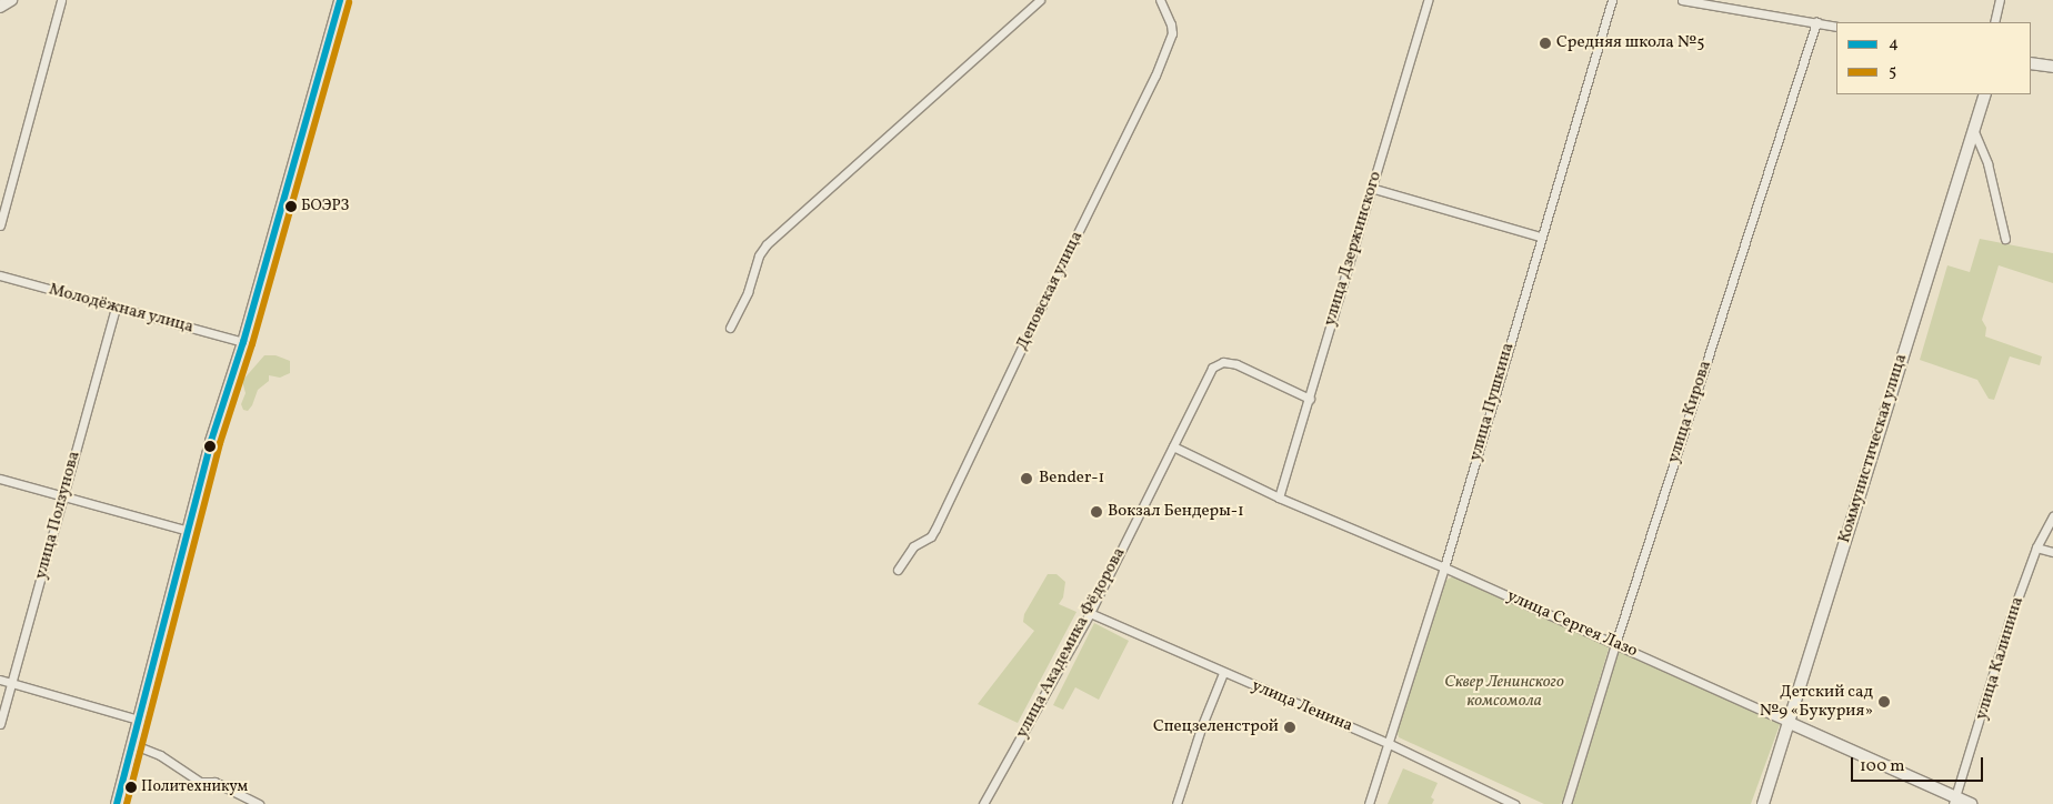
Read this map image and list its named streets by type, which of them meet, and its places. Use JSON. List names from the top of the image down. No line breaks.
{"streets":{"main road":["Коммунистическая улица","улица Сергея Лазо"],"street":["улица Дзержинского","Деповская улица","Молодёжная улица","улица Пушкина","улица Кирова","улица Ползунова","улица Академика Фёдорова","улица Калинина","улица Ленина"]},"crossings":[["улица Дзержинского","улица Сергея Лазо"],["улица Дзержинского","улица Академика Фёдорова"],["Молодёжная улица","улица Ползунова"],["улица Пушкина","улица Сергея Лазо"],["улица Пушкина","улица Ленина"],["улица Кирова","улица Сергея Лазо"],["Коммунистическая улица","улица Сергея Лазо"],["улица Сергея Лазо","улица Академика Фёдорова"],["улица Сергея Лазо","улица Калинина"],["улица Академика Фёдорова","улица Ленина"]],"parks":["Сквер Ленинского комсомола"],"places":["Средняя школа №5","БОЭРЗ","Bender-1","Вокзал Бендеры-1","Детский сад №9 «Букурия»","Спецзеленстрой","Политехникум"],"lines":["transit line 4","transit line 5"],"legend":["4","5"],"scale_bar":"100 m"}
